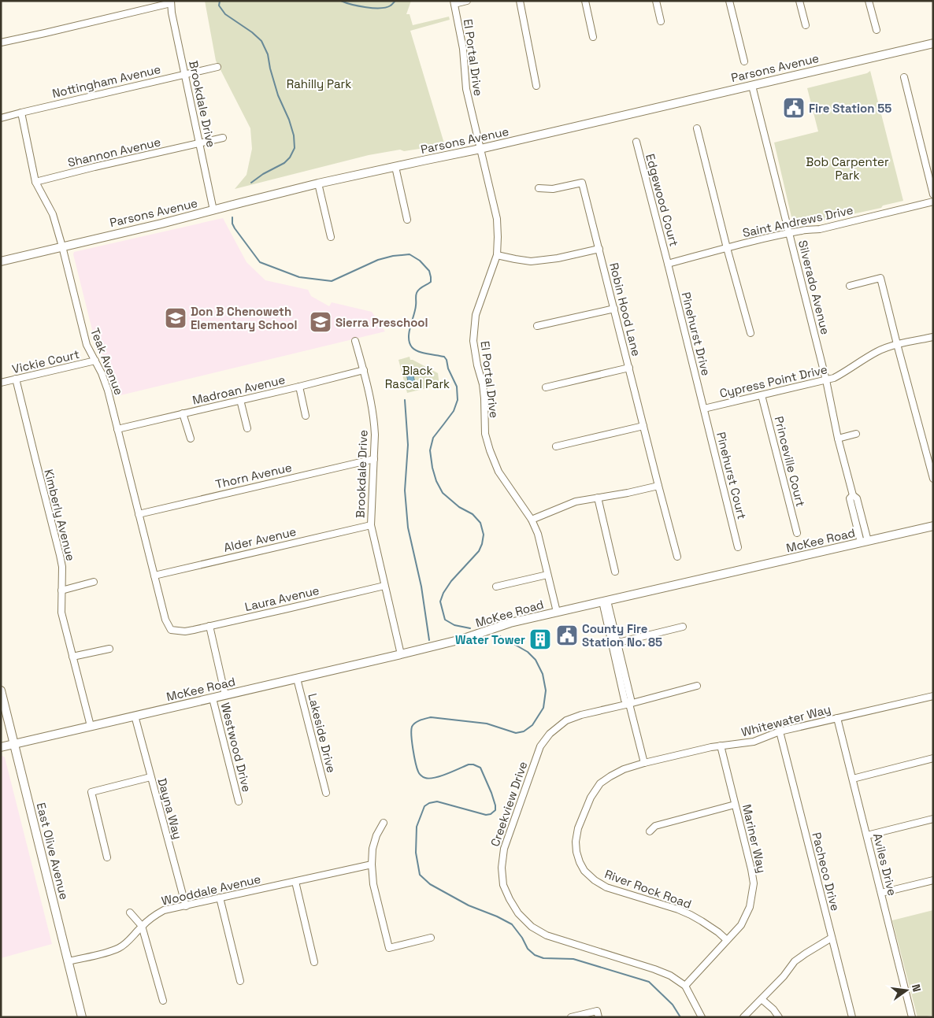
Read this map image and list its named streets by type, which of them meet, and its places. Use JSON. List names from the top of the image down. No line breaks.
{"streets":{"street":["El Portal Drive","Parsons Avenue","Nottingham Avenue","Brookdale Drive","Shannon Avenue","Edgewood Court","Saint Andrews Drive","Silverado Avenue","Robin Hood Lane","Pinehurst Drive","Vickie Court","Teak Avenue","Cypress Point Drive","Madroan Avenue","Princeville Court","Thorn Avenue","Pinehurst Court","Kimberly Avenue","Alder Avenue","McKee Road","Laura Avenue","Whitewater Way","Lakeside Drive","Westwood Drive","Creekview Drive","Dayna Way","Mariner Way","East Olive Avenue","Aviles Drive","Pacheco Drive","River Rock Road","Wooddale Avenue"]},"crossings":[["El Portal Drive","Parsons Avenue"],["El Portal Drive","McKee Road"],["Parsons Avenue","Brookdale Drive"],["Parsons Avenue","Silverado Avenue"],["Parsons Avenue","Teak Avenue"],["Nottingham Avenue","Brookdale Drive"],["Nottingham Avenue","Teak Avenue"],["Brookdale Drive","Shannon Avenue"],["Brookdale Drive","Madroan Avenue"],["Brookdale Drive","Thorn Avenue"],["Brookdale Drive","Alder Avenue"],["Brookdale Drive","McKee Road"],["Brookdale Drive","Laura Avenue"],["Shannon Avenue","Teak Avenue"],["Edgewood Court","Saint Andrews Drive"],["Edgewood Court","Pinehurst Drive"],["Saint Andrews Drive","Silverado Avenue"],["Saint Andrews Drive","Pinehurst Drive"],["Silverado Avenue","Cypress Point Drive"],["Silverado Avenue","McKee Road"],["Pinehurst Drive","Cypress Point Drive"],["Pinehurst Drive","Pinehurst Court"],["Vickie Court","Teak Avenue"],["Vickie Court","Kimberly Avenue"],["Teak Avenue","Madroan Avenue"],["Teak Avenue","Thorn Avenue"],["Teak Avenue","Alder Avenue"],["Teak Avenue","Laura Avenue"],["Cypress Point Drive","Princeville Court"],["Cypress Point Drive","Pinehurst Court"],["Kimberly Avenue","McKee Road"],["McKee Road","Lakeside Drive"],["McKee Road","Westwood Drive"],["McKee Road","Dayna Way"],["McKee Road","East Olive Avenue"],["Whitewater Way","Mariner Way"],["Whitewater Way","Aviles Drive"],["Whitewater Way","Pacheco Drive"],["Whitewater Way","River Rock Road"],["Creekview Drive","Mariner Way"],["Dayna Way","Wooddale Avenue"],["Mariner Way","River Rock Road"],["East Olive Avenue","Wooddale Avenue"]],"parks":["Rahilly Park","Bob Carpenter Park","Black Rascal Park"],"places":{"public building":["Fire Station 55","County Fire Station No. 85"],"school or university":["Don B Chenoweth Elementary School","Sierra Preschool"],"building":["Water Tower"]},"north":"right"}
